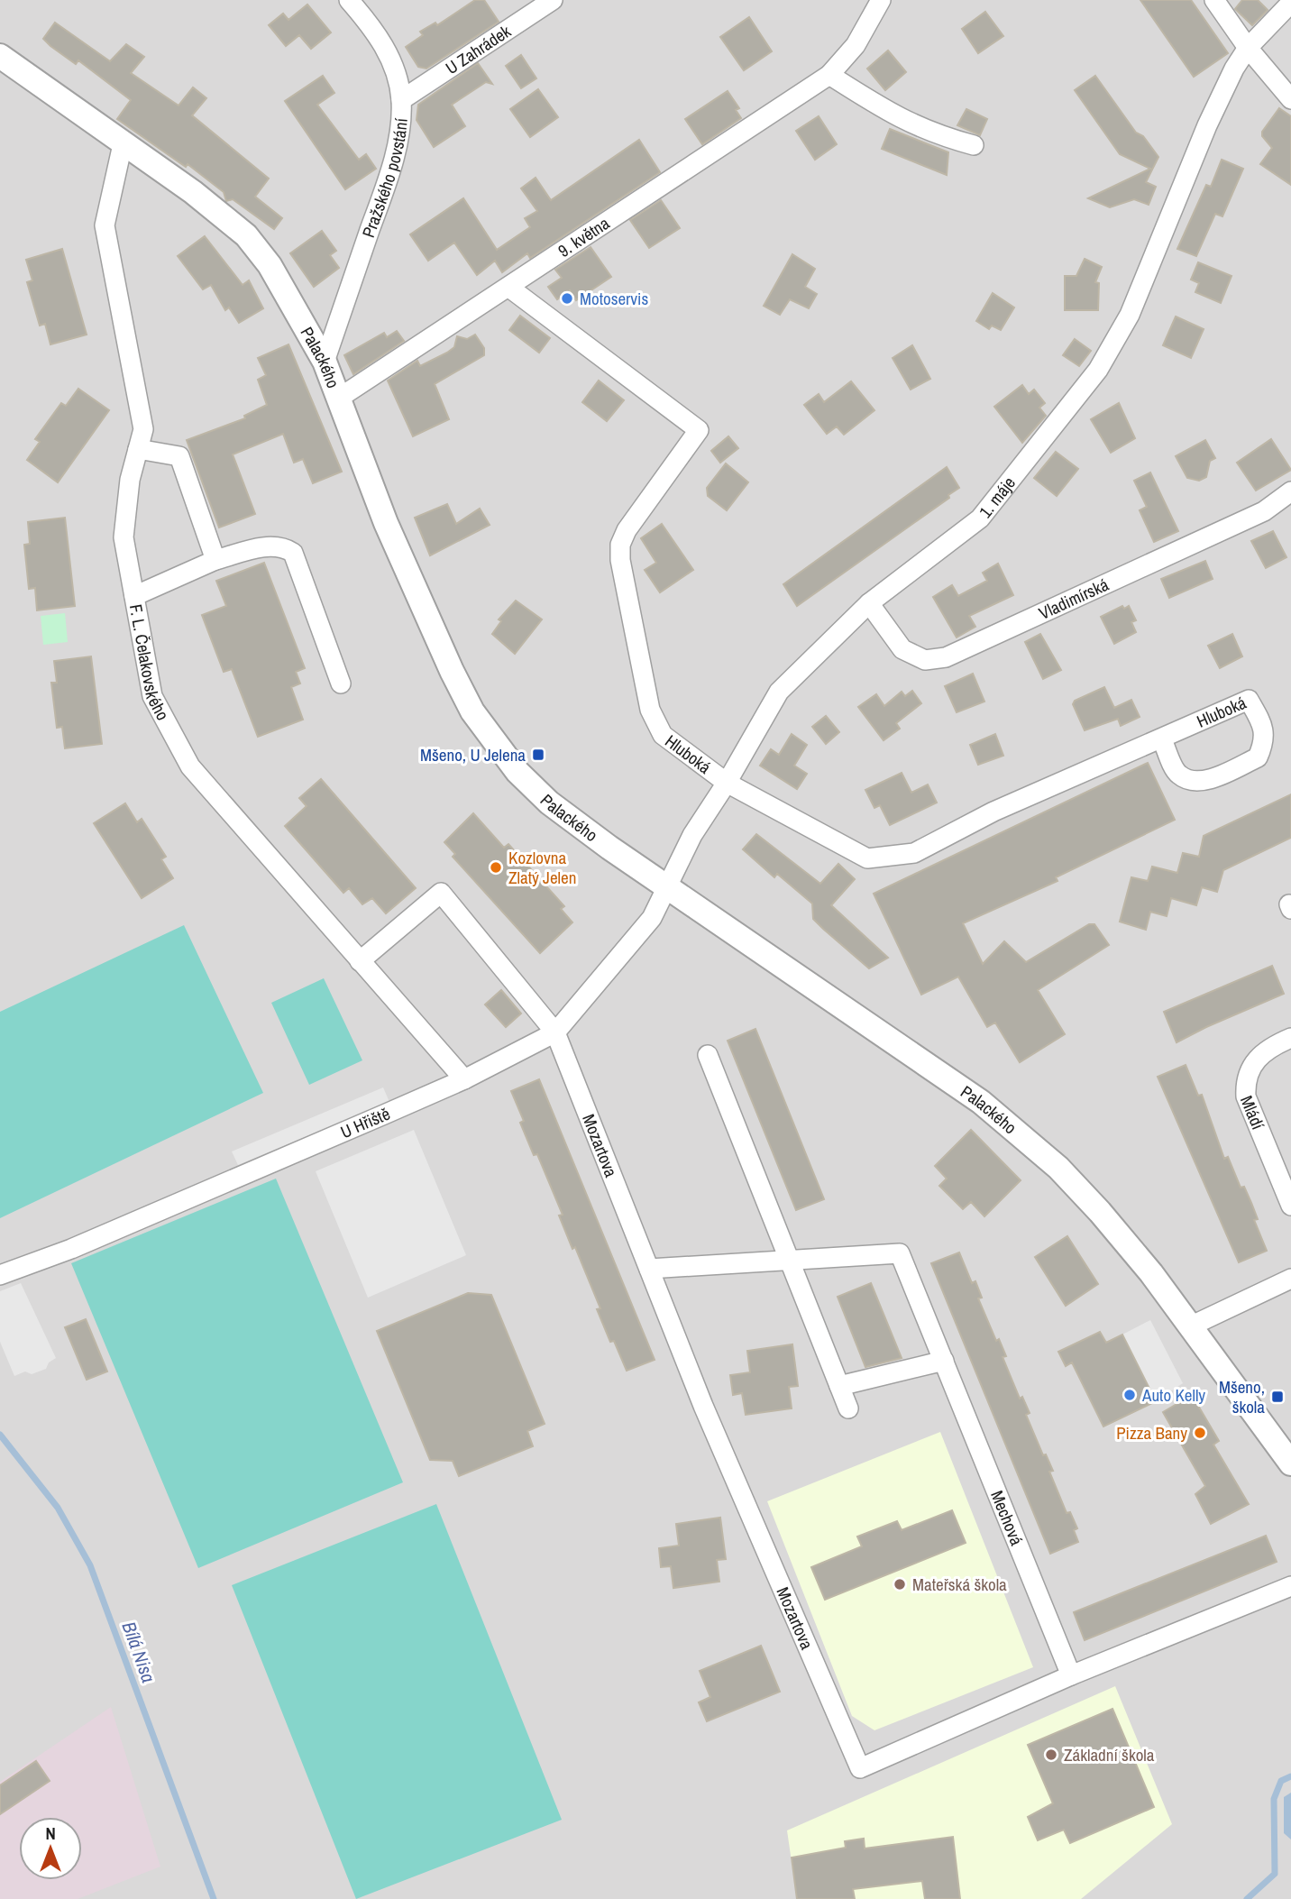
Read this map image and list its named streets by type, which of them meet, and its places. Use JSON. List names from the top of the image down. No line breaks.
{"streets":{"street":["U Zahrádek","Pražského povstání","9. května","Palackého","1. máje","Vladimírská","F. L. Čelakovského","Hluboká","Mládí","U Hřiště","Mozartova","Mechová"]},"crossings":[["U Zahrádek","Pražského povstání"],["Pražského povstání","Palackého"],["9. května","Palackého"],["9. května","Hluboká"],["Palackého","1. máje"],["Palackého","F. L. Čelakovského"],["Palackého","U Hřiště"],["1. máje","Vladimírská"],["1. máje","Hluboká"],["1. máje","U Hřiště"],["F. L. Čelakovského","U Hřiště"],["F. L. Čelakovského","Mozartova"],["U Hřiště","Mozartova"],["Mozartova","Mechová"]],"water":["Bílá Nisa"],"places":{"other":["Motoservis","Kozlovna Zlatý Jelen","Auto Kelly","Pizza Bany","Mateřská škola","Základní škola"],"transit":["Mšeno, U Jelena","Mšeno, škola"]},"north":"top"}
